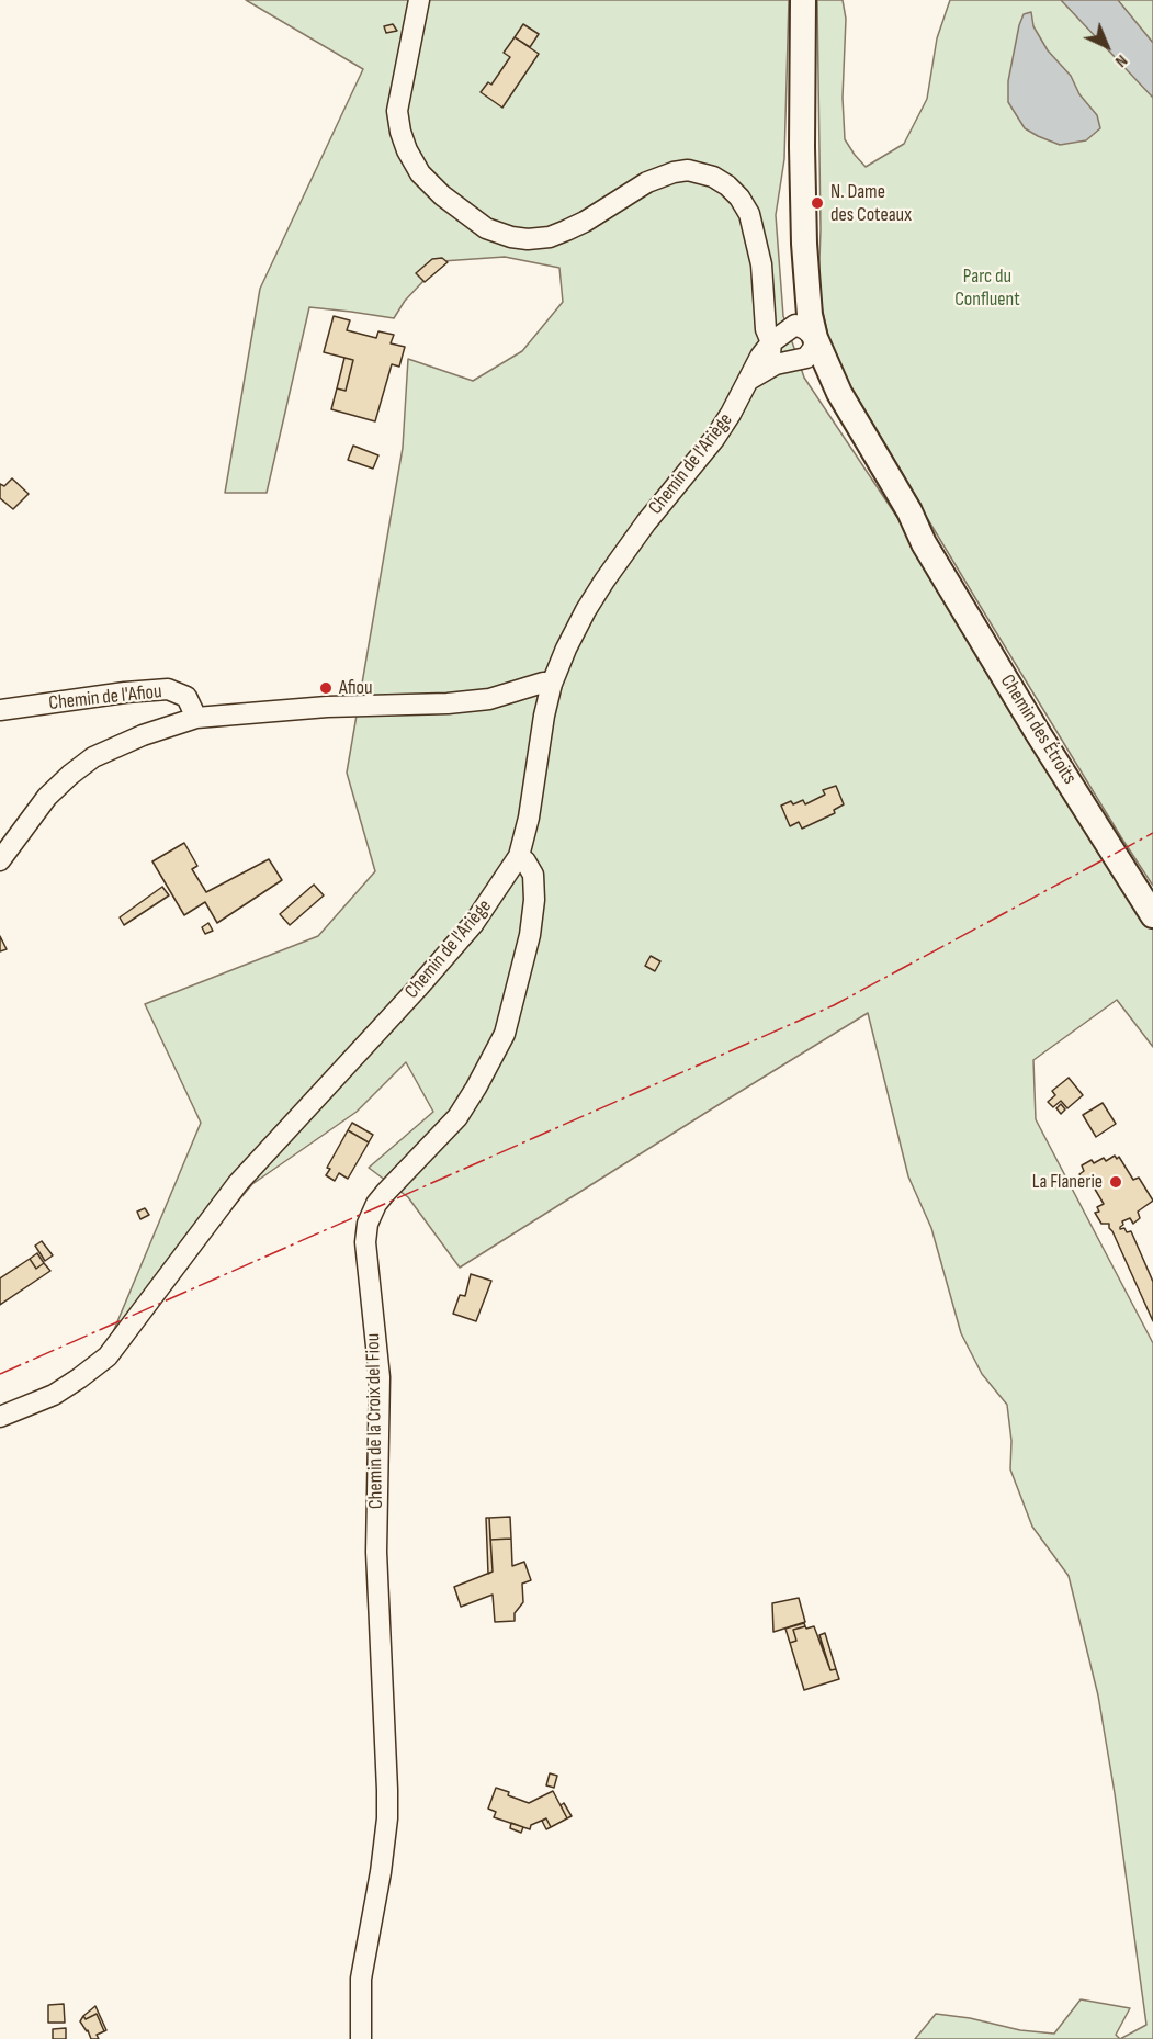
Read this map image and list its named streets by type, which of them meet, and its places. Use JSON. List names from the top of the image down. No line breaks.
{"streets":{"main road":["Chemin des Étroits"],"street":["Chemin de l'Ariège","Chemin de l'Afiou","Chemin de la Croix del Fiou"]},"crossings":[["Chemin de l'Ariège","Chemin des Étroits"],["Chemin de l'Ariège","Chemin de la Croix del Fiou"]],"parks":["Parc du Confluent"],"places":["N. Dame des Coteaux","Afiou","La Flanerie"],"north":"bottom right"}
